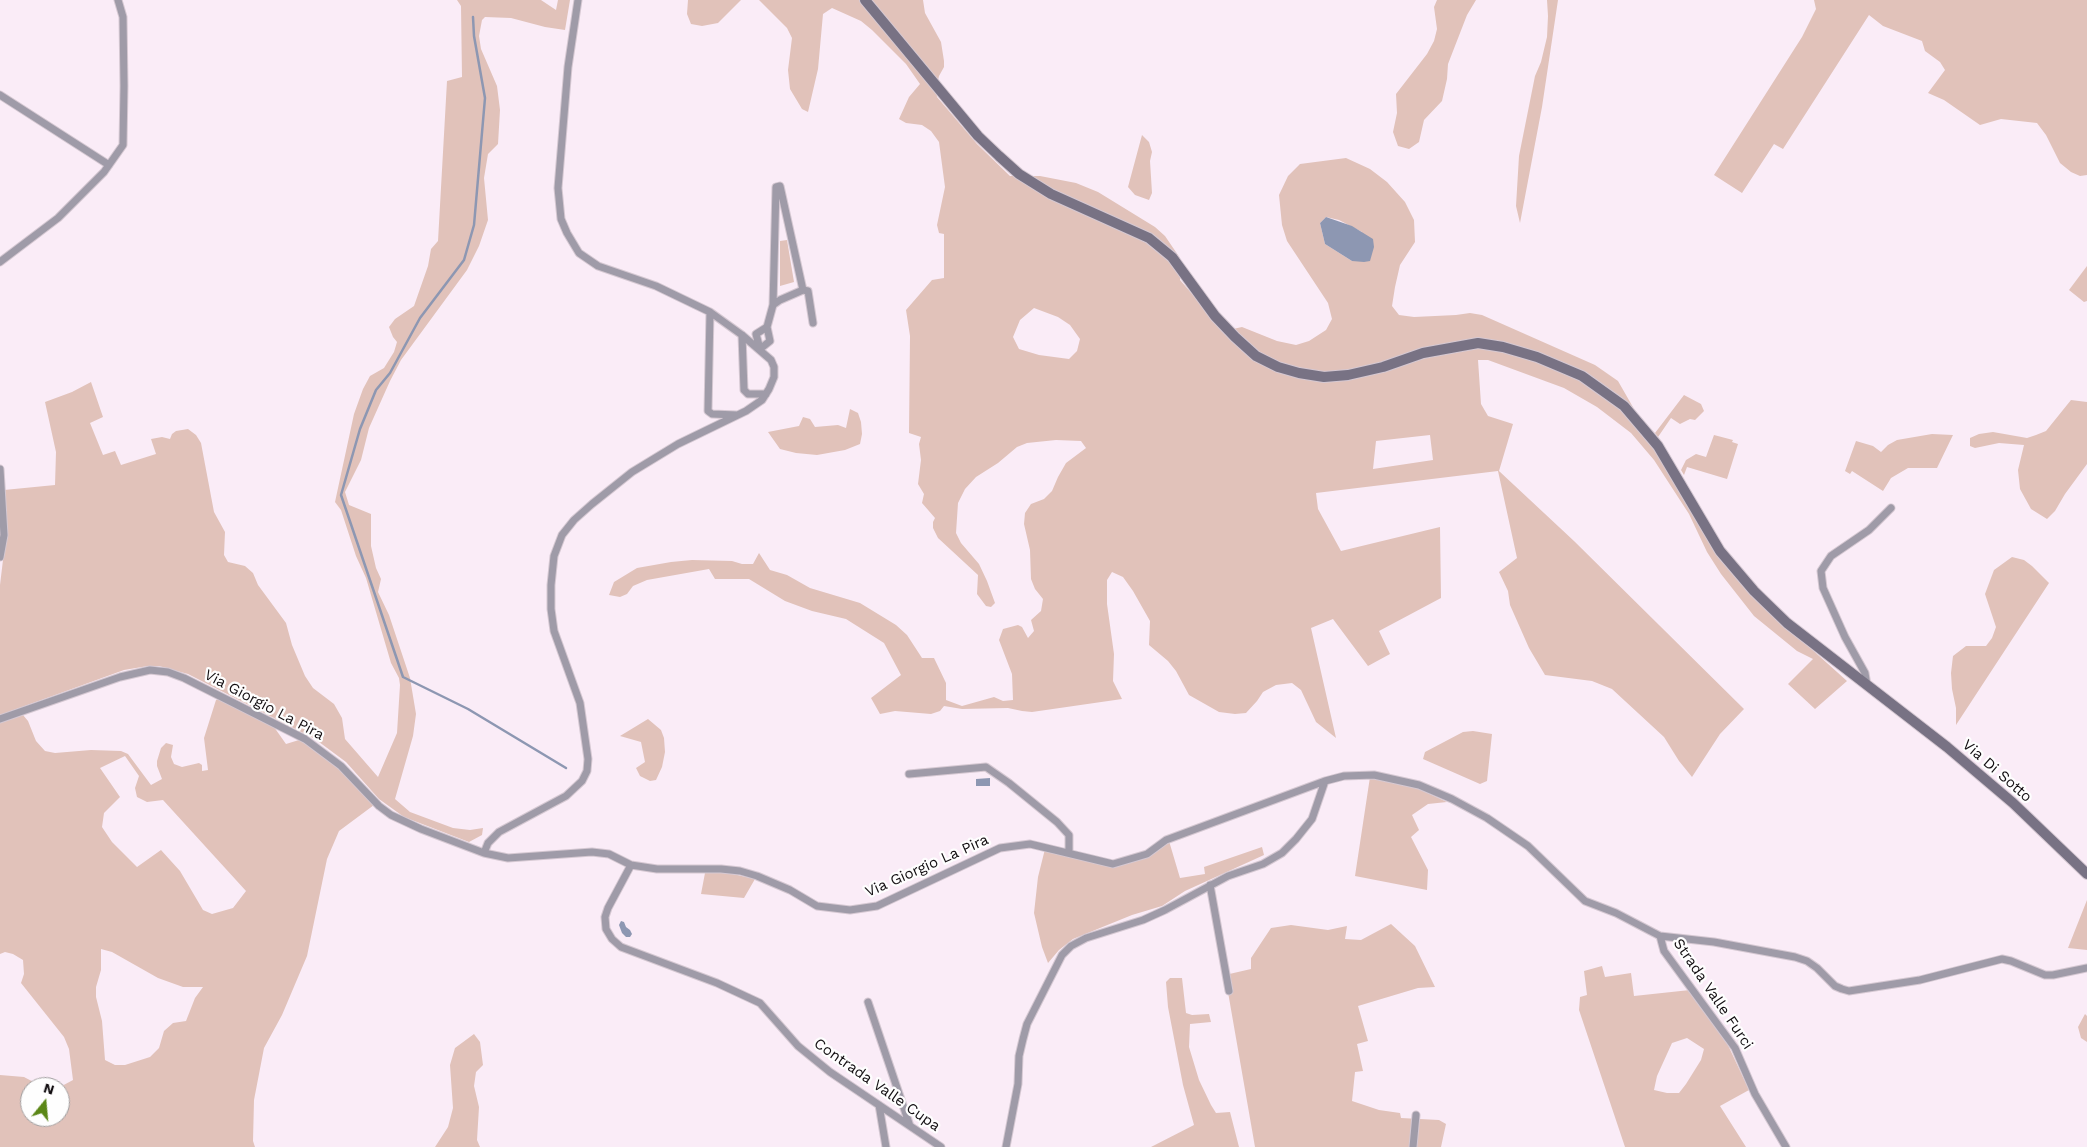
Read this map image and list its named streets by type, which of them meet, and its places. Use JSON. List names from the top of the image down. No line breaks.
{"streets":{"street":["Via Giorgio La Pira","Via Di Sotto","Strada Valle Furci","Contrada Valle Cupa"]},"crossings":[["Via Giorgio La Pira","Strada Valle Furci"],["Via Giorgio La Pira","Contrada Valle Cupa"]],"north":"top"}
